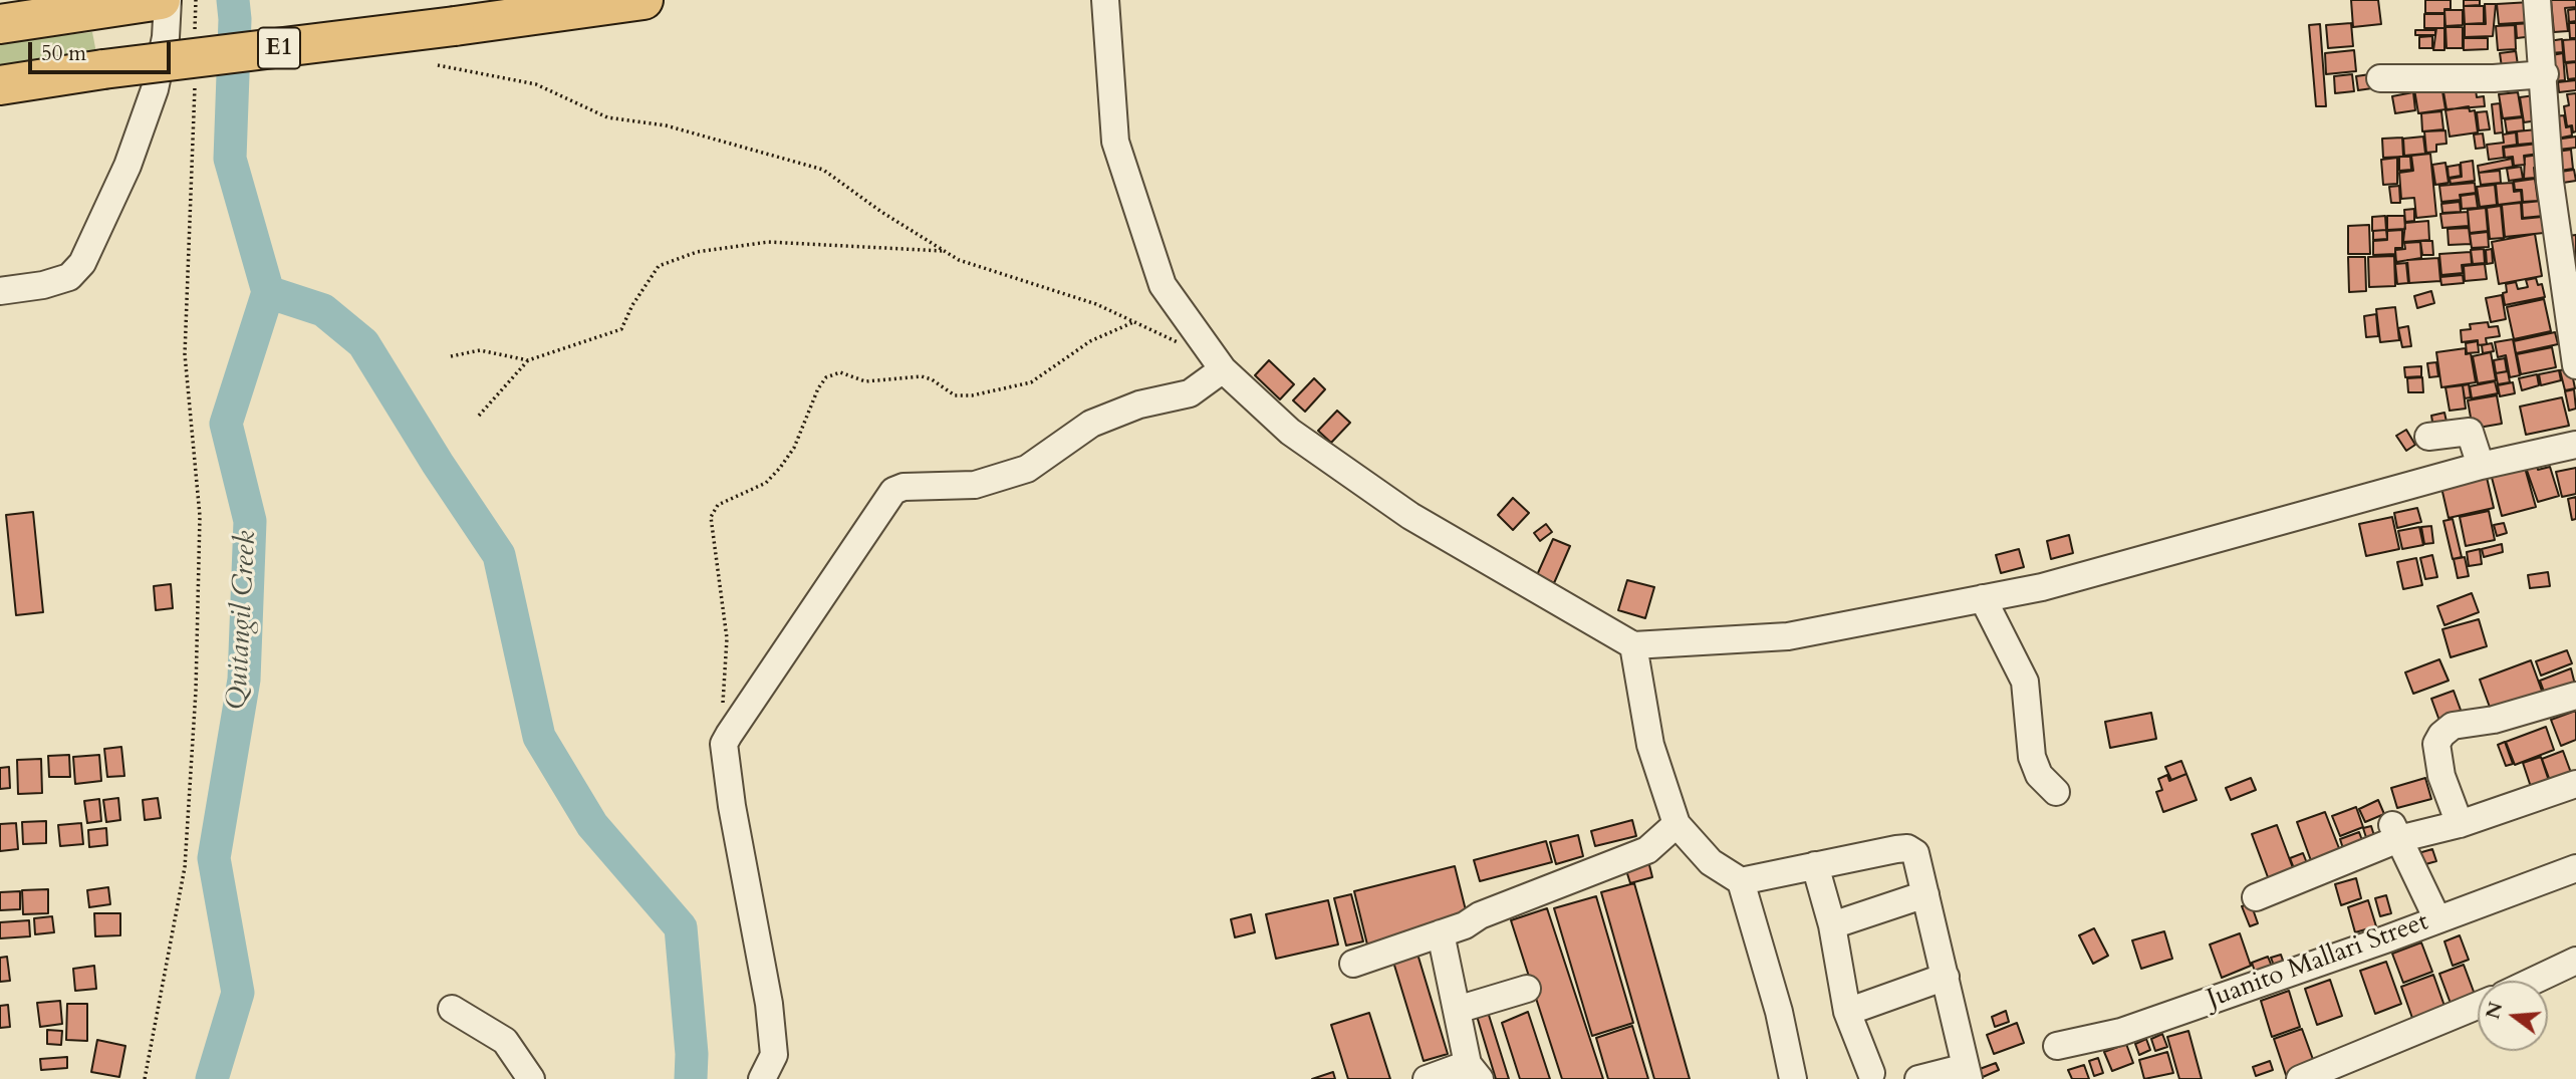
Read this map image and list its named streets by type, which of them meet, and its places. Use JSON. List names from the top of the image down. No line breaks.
{"streets":{"highway":["E1"],"street":["Juanito Mallari Street"]},"water":["Quitangil Creek"],"scale_bar":"50 m","north":"left"}
